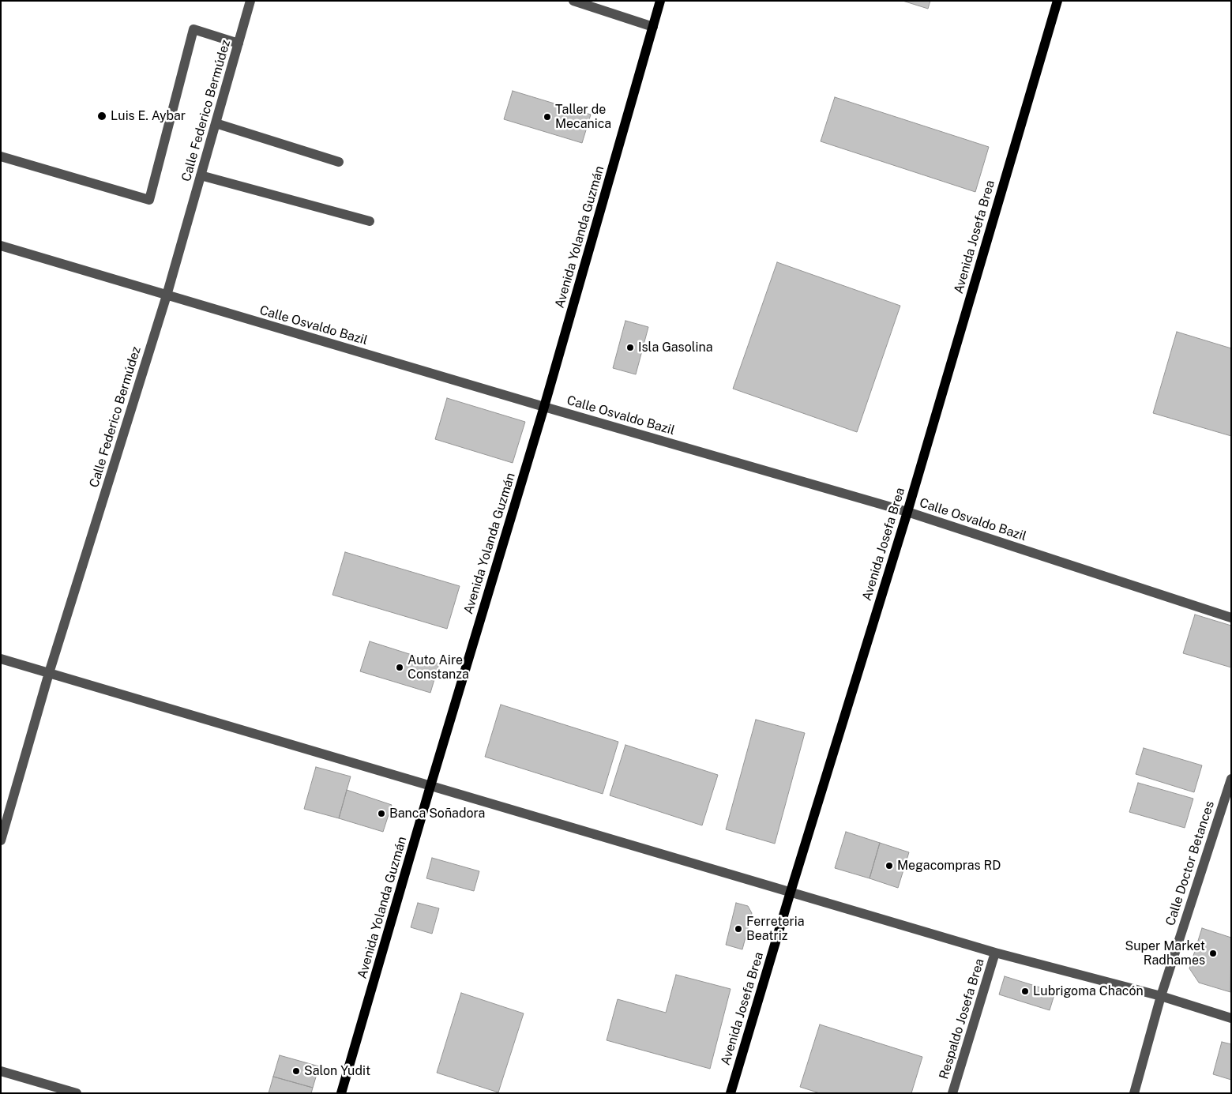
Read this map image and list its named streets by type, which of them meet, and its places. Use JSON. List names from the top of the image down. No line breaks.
{"streets":{"main road":["Avenida Yolanda Guzmán","Avenida Josefa Brea"],"street":["Calle Federico Bermúdez","Calle Osvaldo Bazil","Calle Doctor Betances","Respaldo Josefa Brea"]},"crossings":[["Calle Federico Bermúdez","Calle Osvaldo Bazil"],["Avenida Yolanda Guzmán","Calle Osvaldo Bazil"],["Avenida Josefa Brea","Calle Osvaldo Bazil"]],"places":["Luis E. Aybar","Taller de Mecanica","Isla Gasolina","Auto Aire Constanza","Banca Soñadora","Megacompras RD","Ferreteria Beatriz","Super Market Radhames","Lubrigoma Chacón","Salon Yudit"]}
